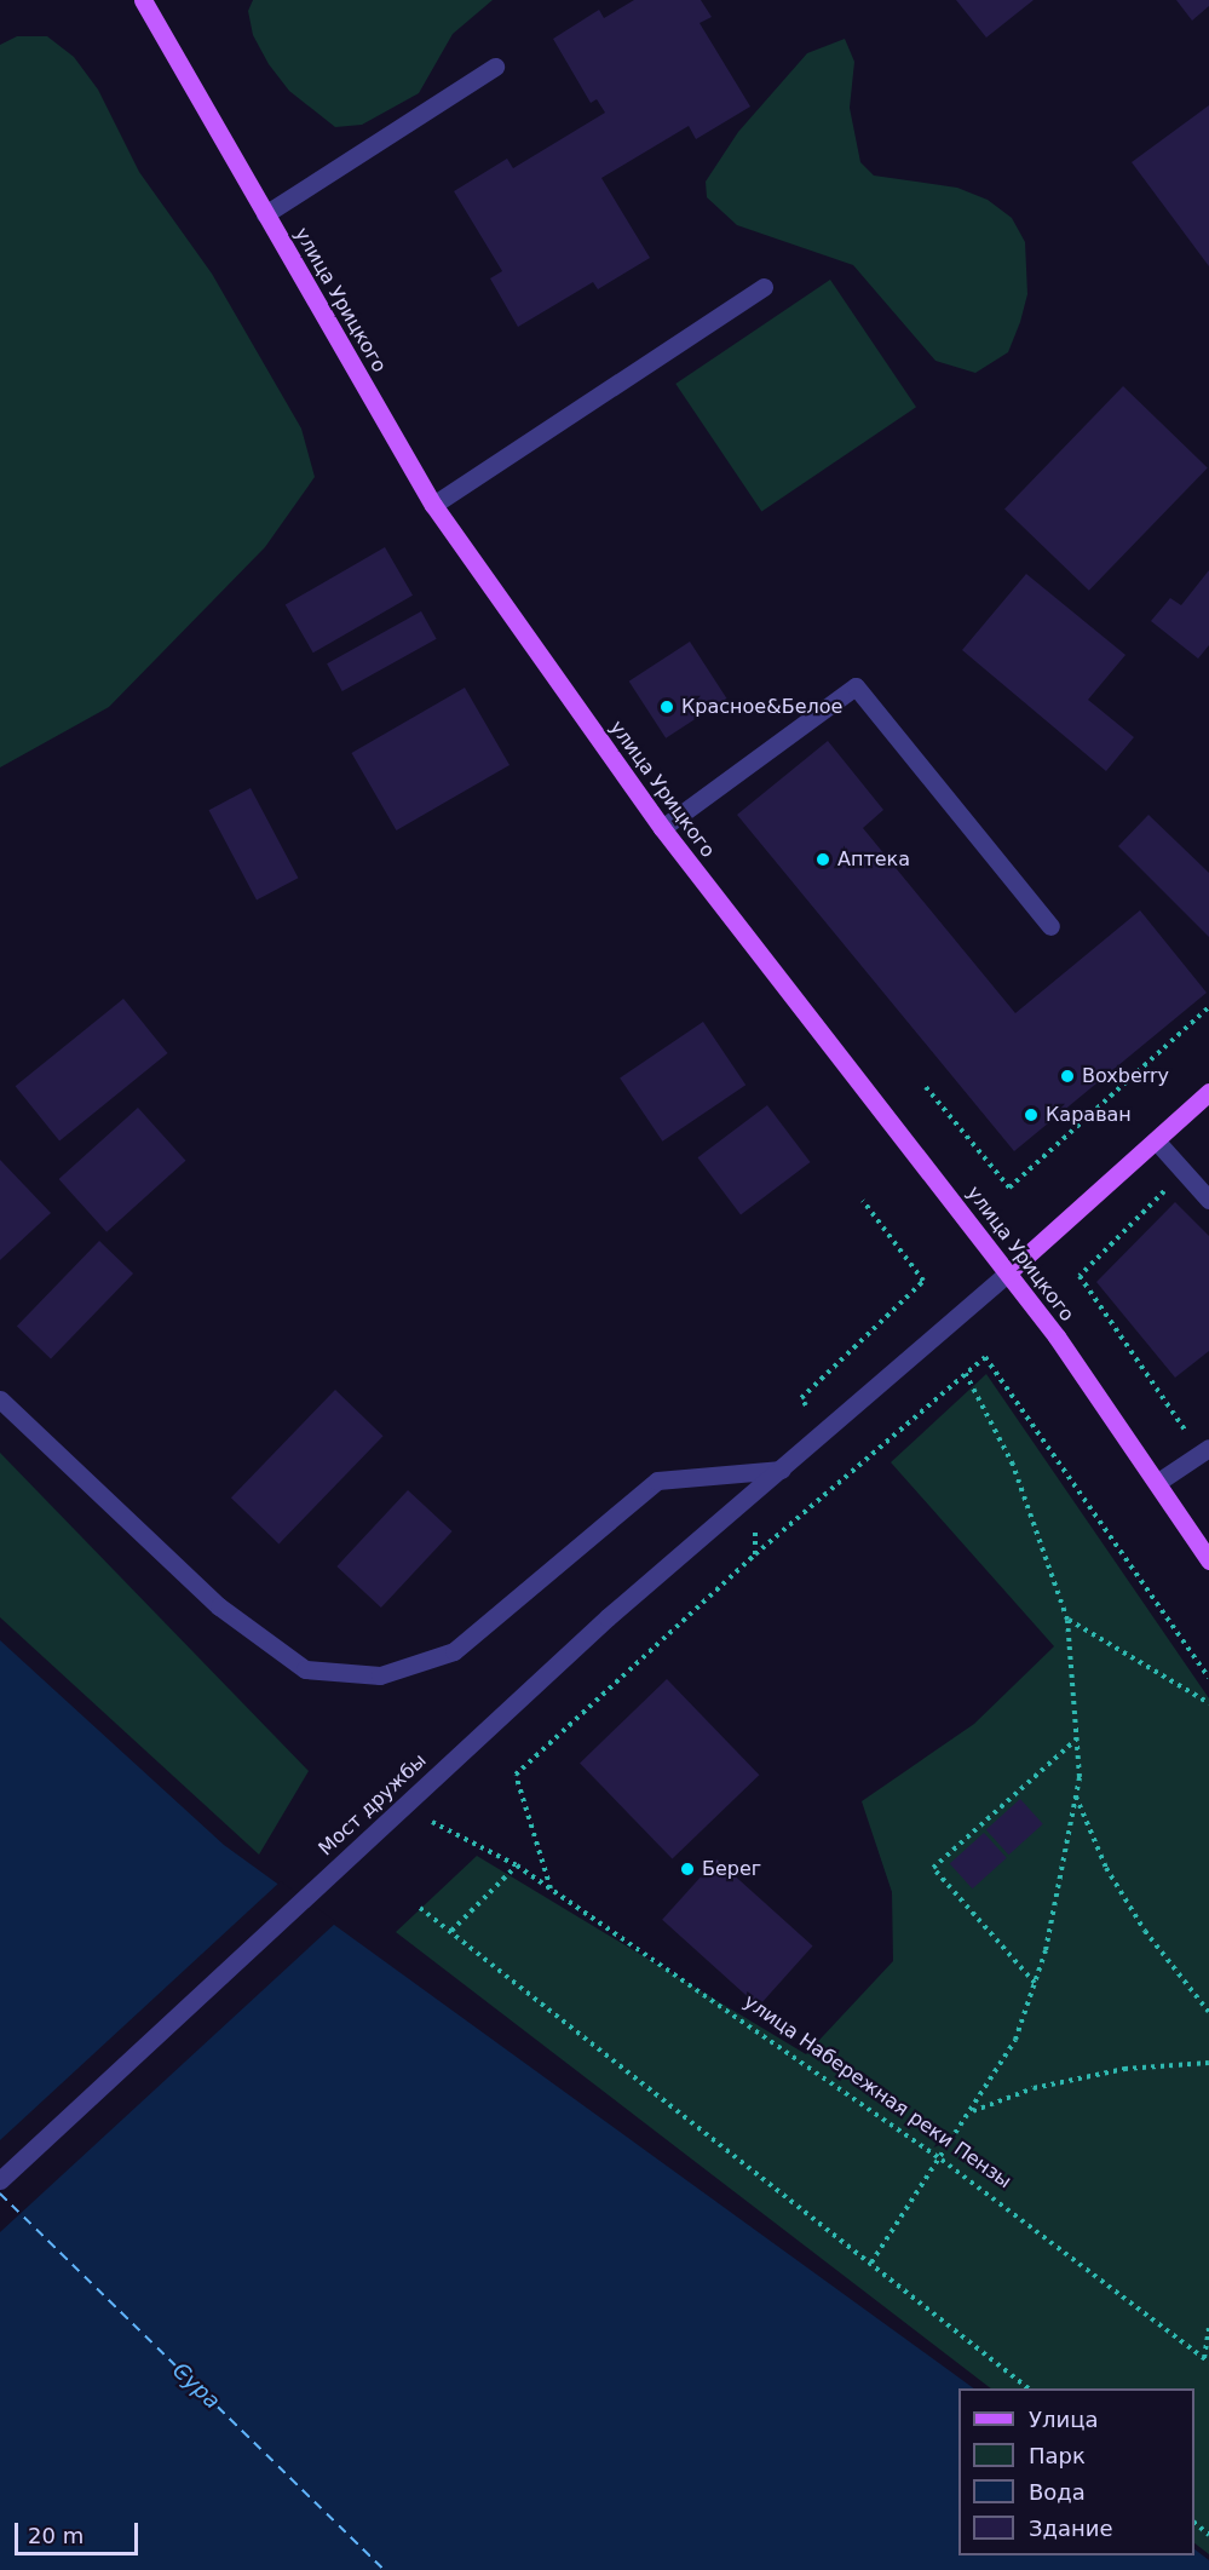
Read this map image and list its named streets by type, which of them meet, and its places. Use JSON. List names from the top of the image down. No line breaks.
{"streets":{"main road":["улица Урицкого"],"street":["Мост дружбы"],"path":["улица Набережная реки Пензы"]},"crossings":[["улица Урицкого","Мост дружбы"],["Мост дружбы","улица Набережная реки Пензы"]],"water":["Сура"],"places":["Красное&Белое","Аптека","Boxberry","Караван","Берег"],"legend":["Улица","Парк","Вода","Здание"],"scale_bar":"20 m"}
